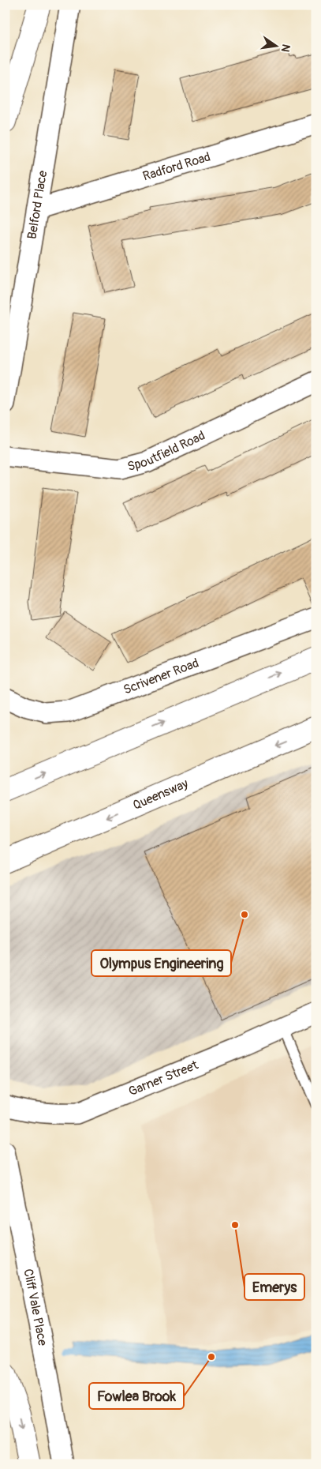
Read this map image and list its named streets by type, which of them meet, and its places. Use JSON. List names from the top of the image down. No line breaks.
{"streets":{"main road":["Queensway"],"street":["Radford Road","Belford Place","Spoutfield Road","Scrivener Road","Garner Street","Cliff Vale Place"]},"crossings":[["Radford Road","Belford Place"]],"places":["Olympus Engineering","Emerys","Fowlea Brook"],"north":"right"}
